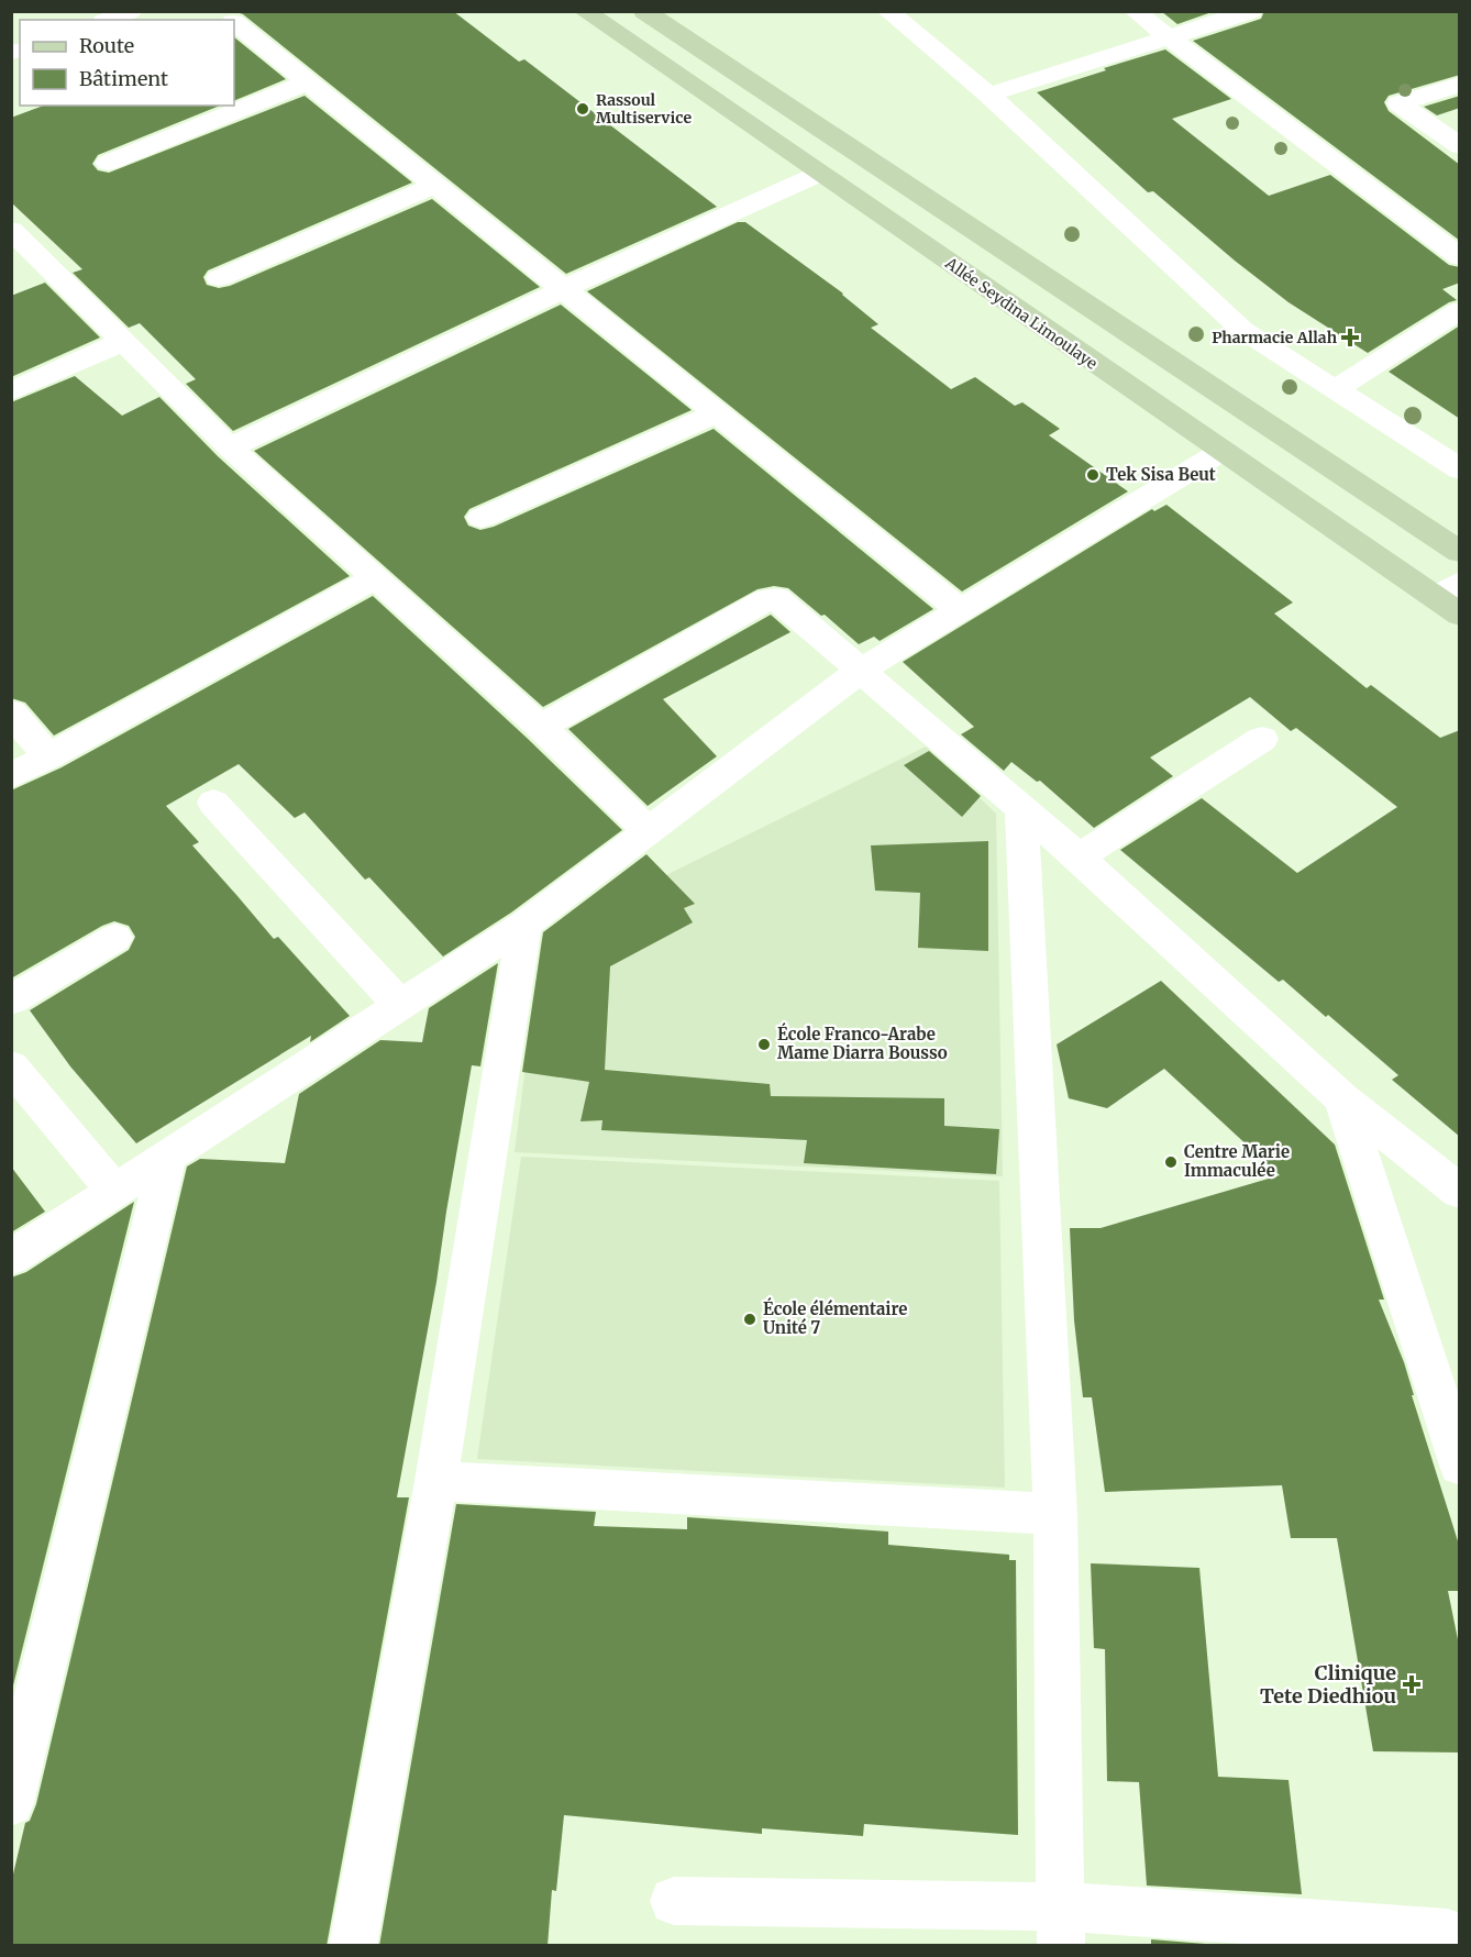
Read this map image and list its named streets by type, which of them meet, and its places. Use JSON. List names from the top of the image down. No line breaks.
{"streets":{"main road":["Allée Seydina Limoulaye"]},"places":{"other":["Rassoul Multiservice","Tek Sisa Beut","École Franco-Arabe Mame Diarra Bousso","Centre Marie Immaculée","École élémentaire Unité 7"],"health":["Pharmacie Allah","Clinique Tete Diedhiou"]},"legend":["Route","Bâtiment"]}
